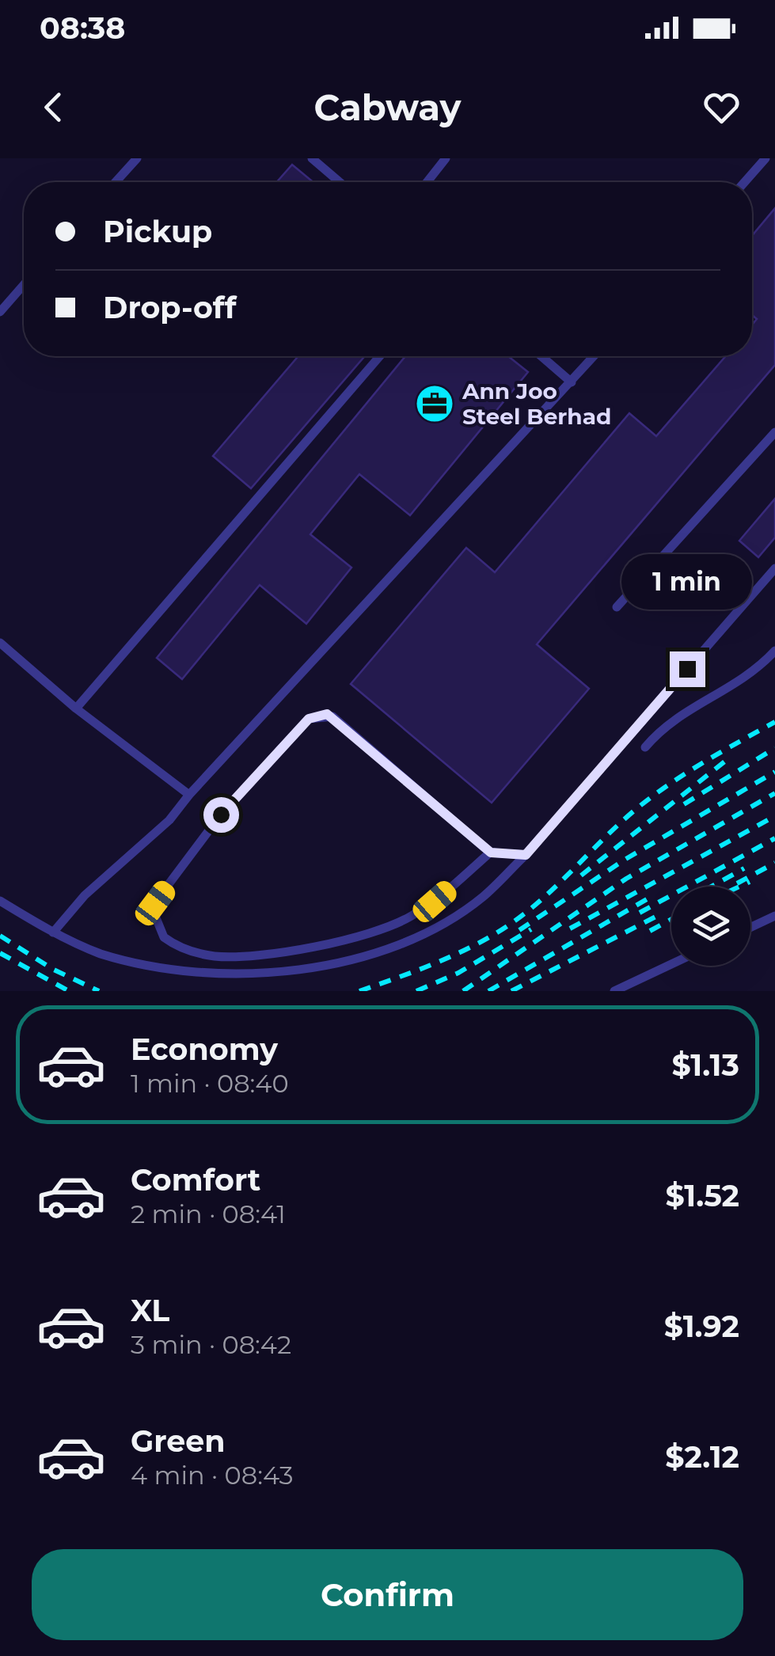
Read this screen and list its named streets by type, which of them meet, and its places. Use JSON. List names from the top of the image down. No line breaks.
{"places":{"office":["Ann Joo Steel Berhad"]},"page":{"status":"08:38","header":"Cabway","banner":["Pickup","Drop-off"],"bubble":"1 min","list":[{"name":"Economy","note":"1 min · 08:40","value":"$1.13"},{"name":"Comfort","note":"2 min · 08:41","value":"$1.52"},{"name":"XL","note":"3 min · 08:42","value":"$1.92"},{"name":"Green","note":"4 min · 08:43","value":"$2.12"}],"buttons":"Confirm"}}
